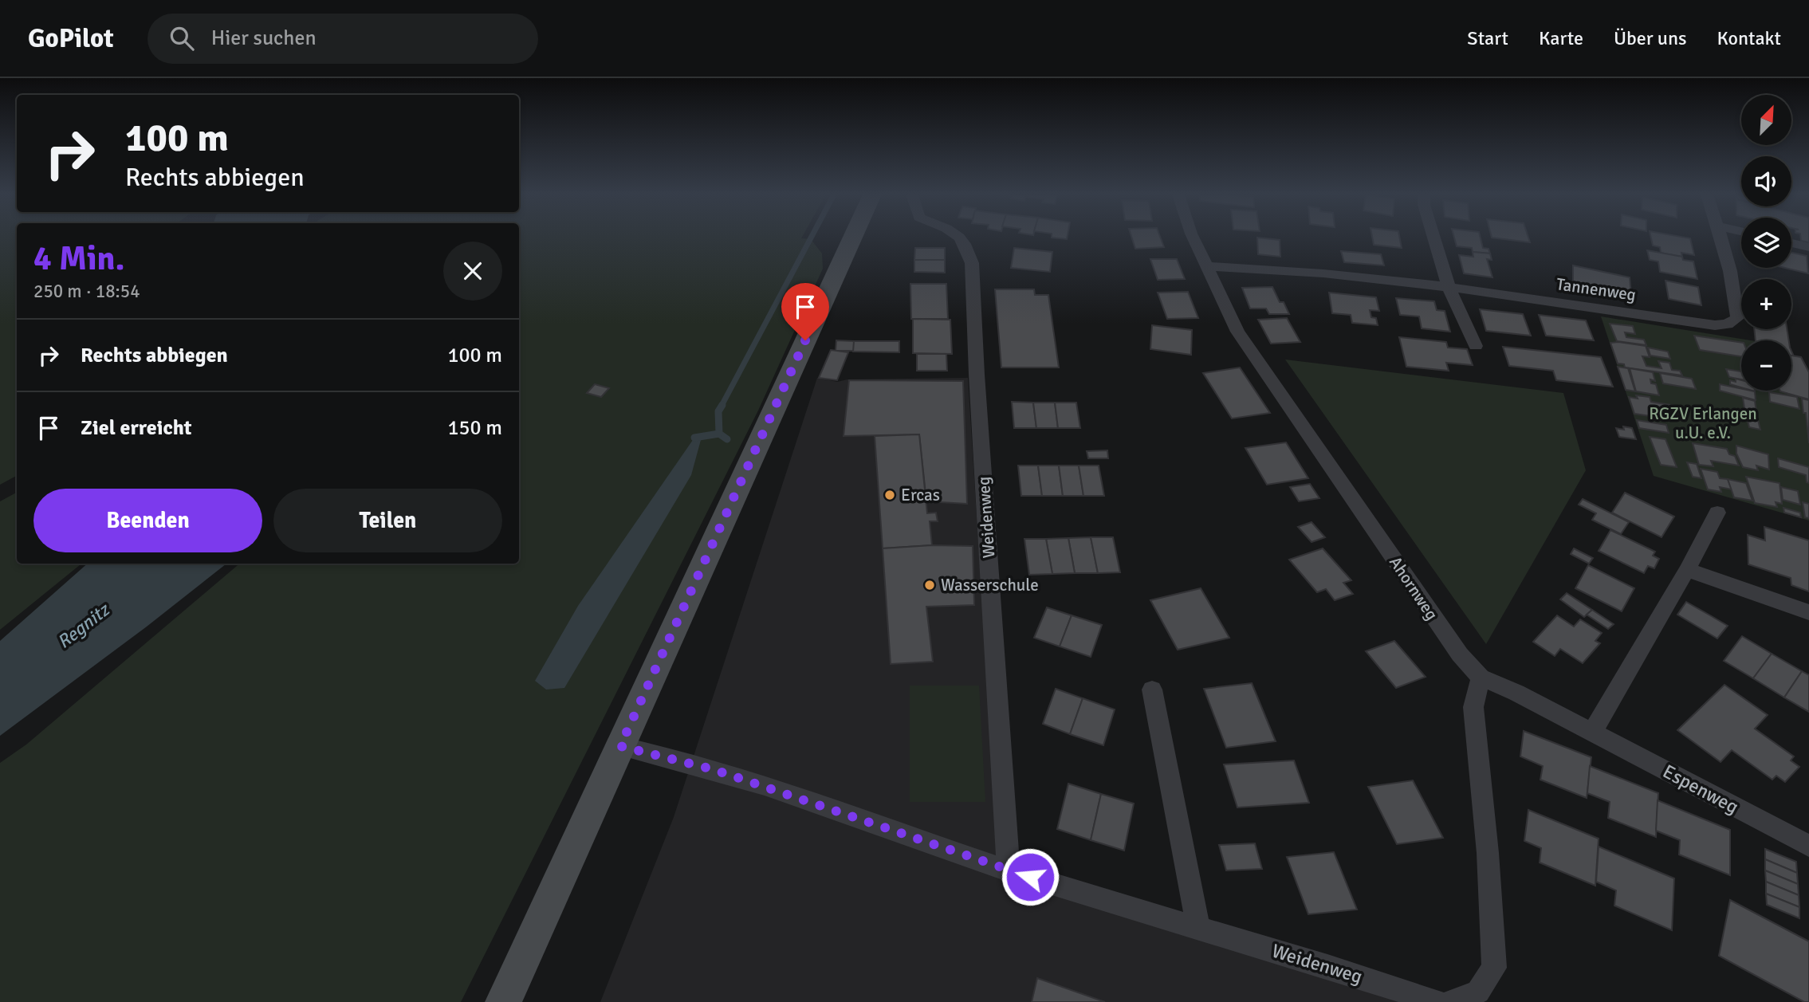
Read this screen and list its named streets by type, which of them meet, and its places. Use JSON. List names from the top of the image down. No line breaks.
{"streets":{"street":["Tannenweg","Weidenweg","Ahornweg","Espenweg"]},"crossings":[["Tannenweg","Ahornweg"],["Ahornweg","Espenweg"]],"water":["Regnitz"],"parks":["RGZV Erlangen u.U. e.V."],"places":["Ercas","Wasserschule"],"north":"top right","page":{"header":"GoPilot","search":"Hier suchen","nav":["Start","Karte","Über uns","Kontakt"],"map_buttons":["+","−"],"turn":["100 m","Rechts abbiegen"],"heading":["4 Min.","250 m · 18:54"],"list":[{"name":"Rechts abbiegen","value":"100 m"},{"name":"Ziel erreicht","value":"150 m"}],"buttons":["Beenden","Teilen"]}}
